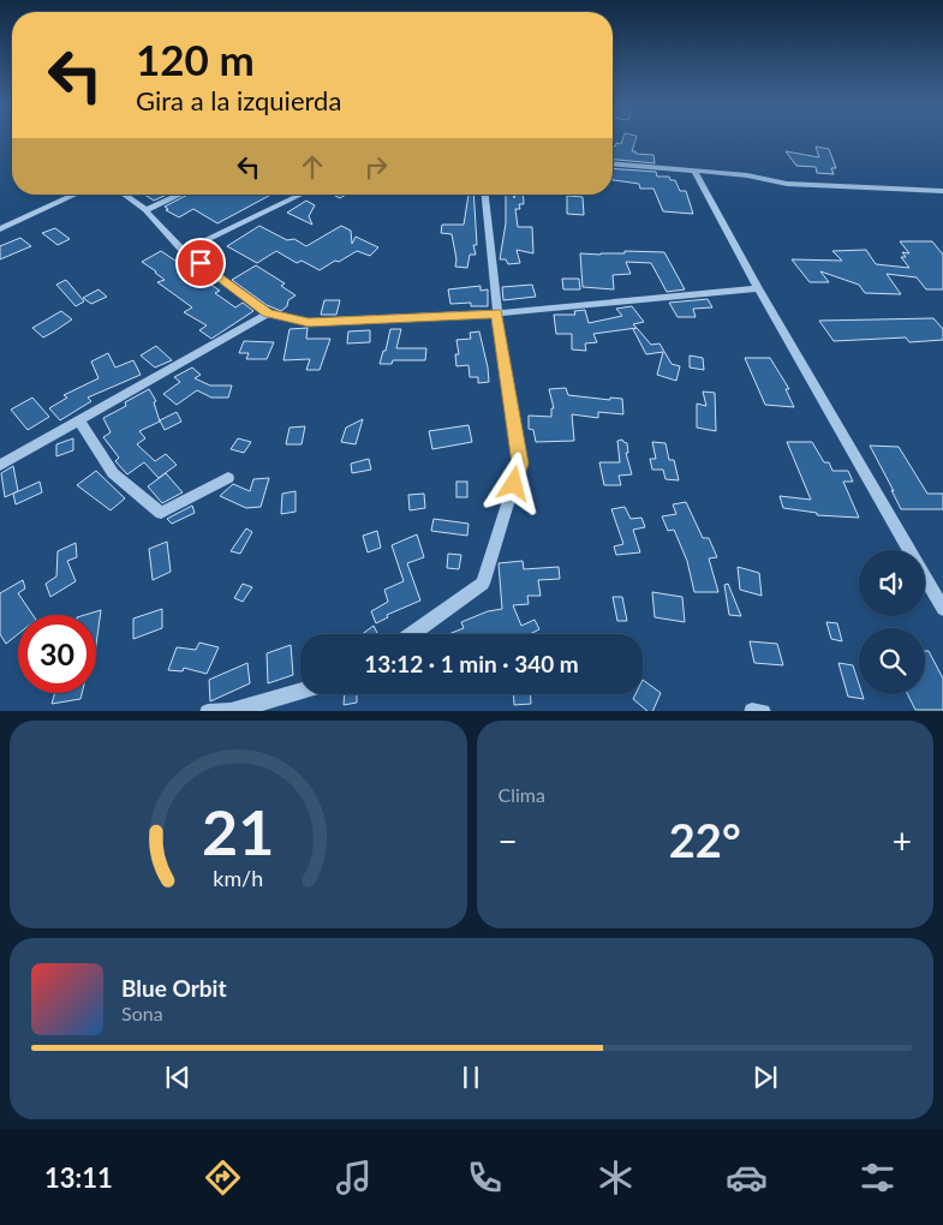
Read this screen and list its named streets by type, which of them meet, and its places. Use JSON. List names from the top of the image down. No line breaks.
{"page":{"turn":["120 m","Gira a la izquierda"],"limit":"30","trip":"13:12 · 1 min · 340 m","tile":"Clima","heat":["−","22°","+"],"song":["Blue Orbit","Sona"],"tabs":"13:11","gauge":["21","km/h"]}}
